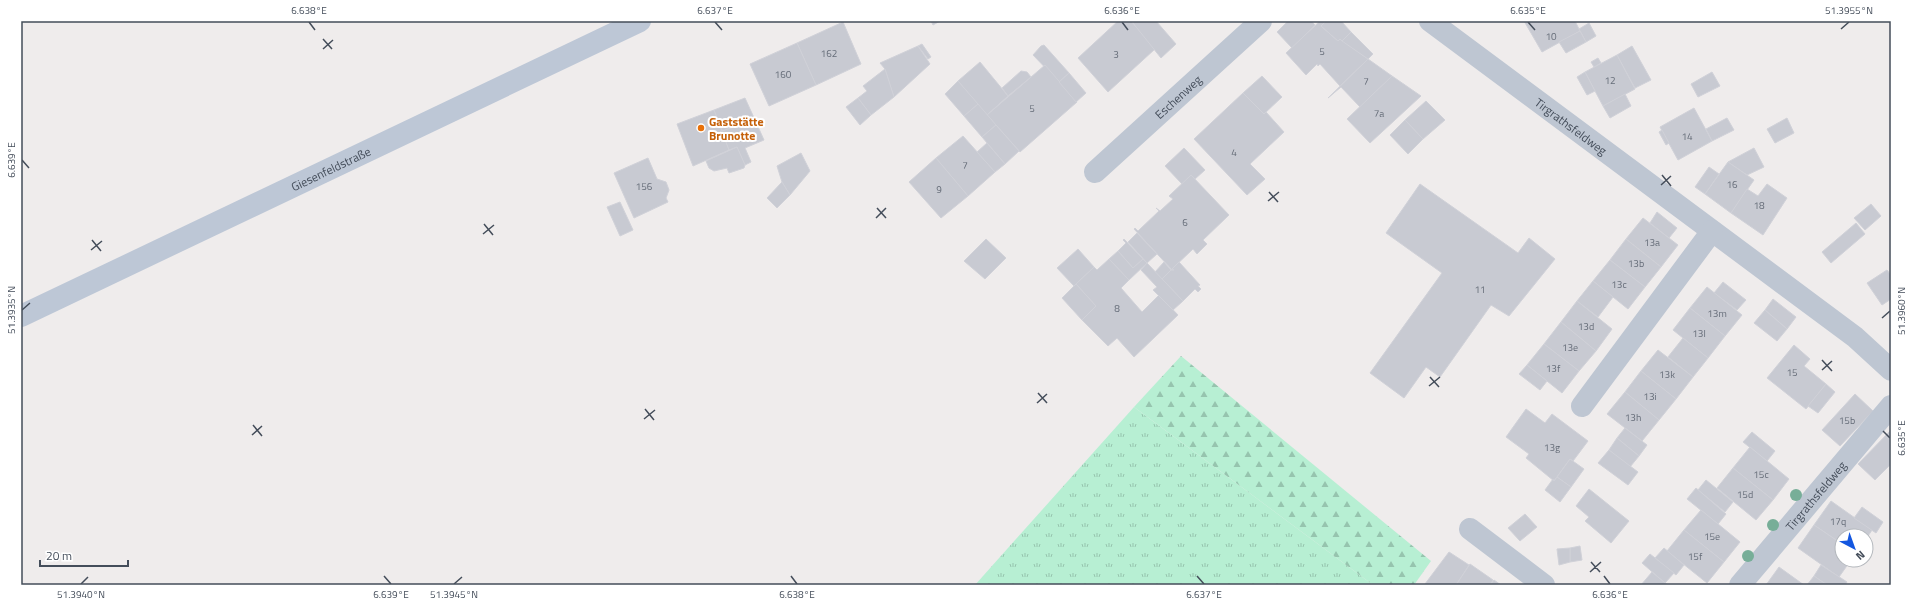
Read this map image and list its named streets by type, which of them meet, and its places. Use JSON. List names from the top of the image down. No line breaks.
{"streets":{"main road":["Giesenfeldstraße"],"street":["Eschenweg","Tirgrathsfeldweg"]},"places":["Gaststätte Brunotte"],"house_numbers":["10","5","162","3","160","12","7","5","7a","14","4","7","16","156","9","18","6","13a","13b","13c","11","8","13m","13d","13l","13e","13f","15","13k","13i","13h","15b","13g","15c","15d","17q","15e","15f"],"scale_bar":"20 m","north":"bottom right","coordinates":["6.638°E","6.637°E","6.636°E","6.635°E","51.3955°N","6.639°E","51.3935°N","51.3960°N","51.3940°N","51.3945°N"]}
